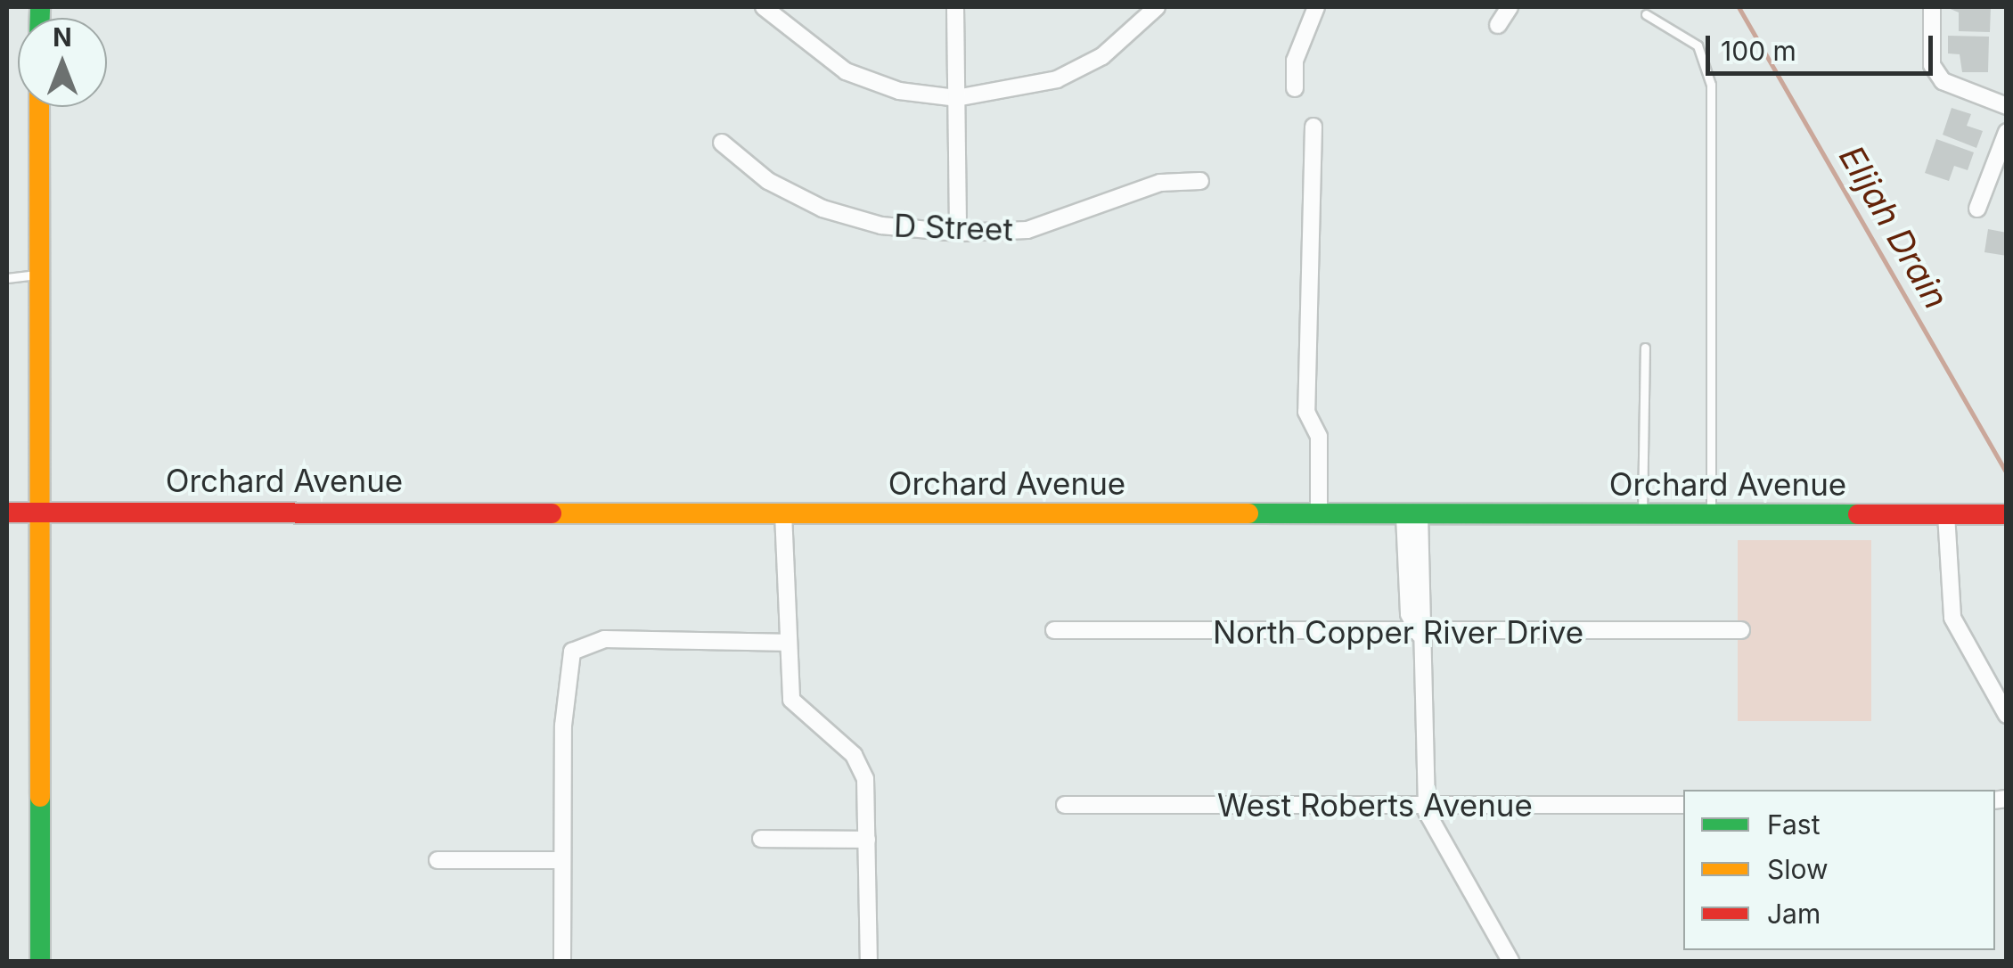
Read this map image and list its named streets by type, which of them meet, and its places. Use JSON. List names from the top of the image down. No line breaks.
{"streets":{"street":["D Street","Orchard Avenue","North Copper River Drive","West Roberts Avenue"]},"water":["Elijah Drain"],"legend":["Fast","Slow","Jam"],"scale_bar":"100 m","north":"top"}
